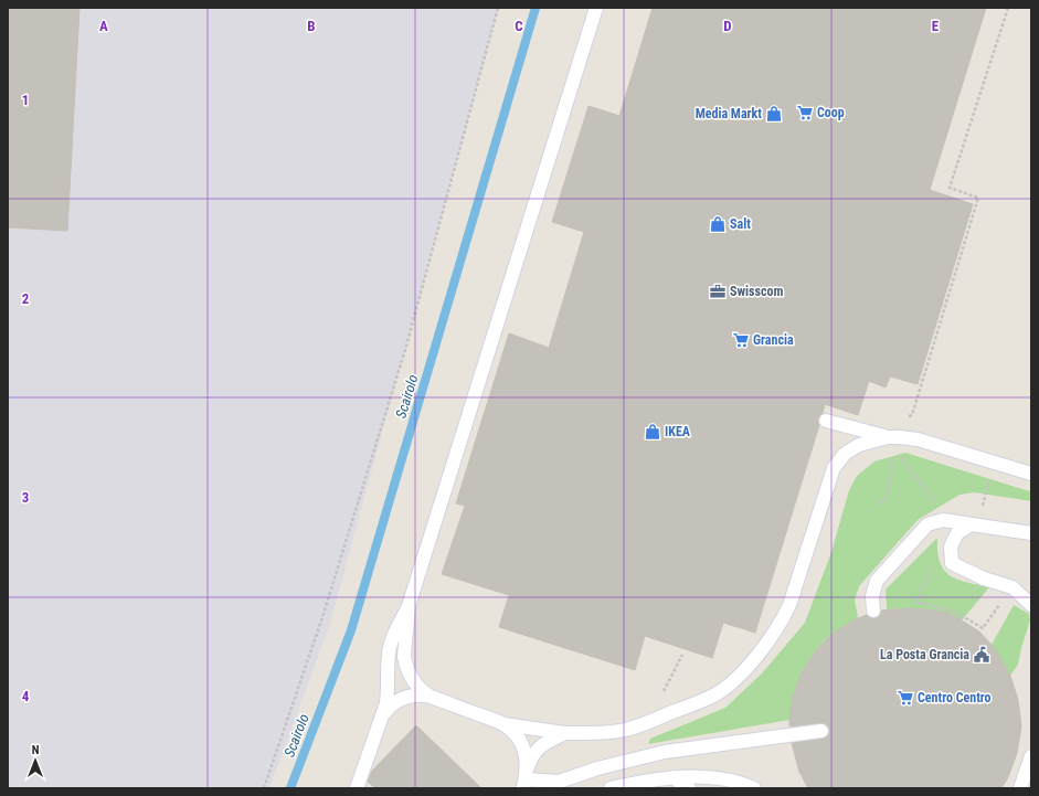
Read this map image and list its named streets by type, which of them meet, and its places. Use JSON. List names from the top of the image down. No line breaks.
{"water":["Scairolo"],"places":{"supermarket":["Coop","Grancia","Centro Centro"],"shop":["Media Markt","Salt","IKEA"],"office":["Swisscom"],"public building":["La Posta Grancia"]},"north":"top","grid":{"columns":["A","B","C","D","E"],"rows":["1","2","3","4"]}}
